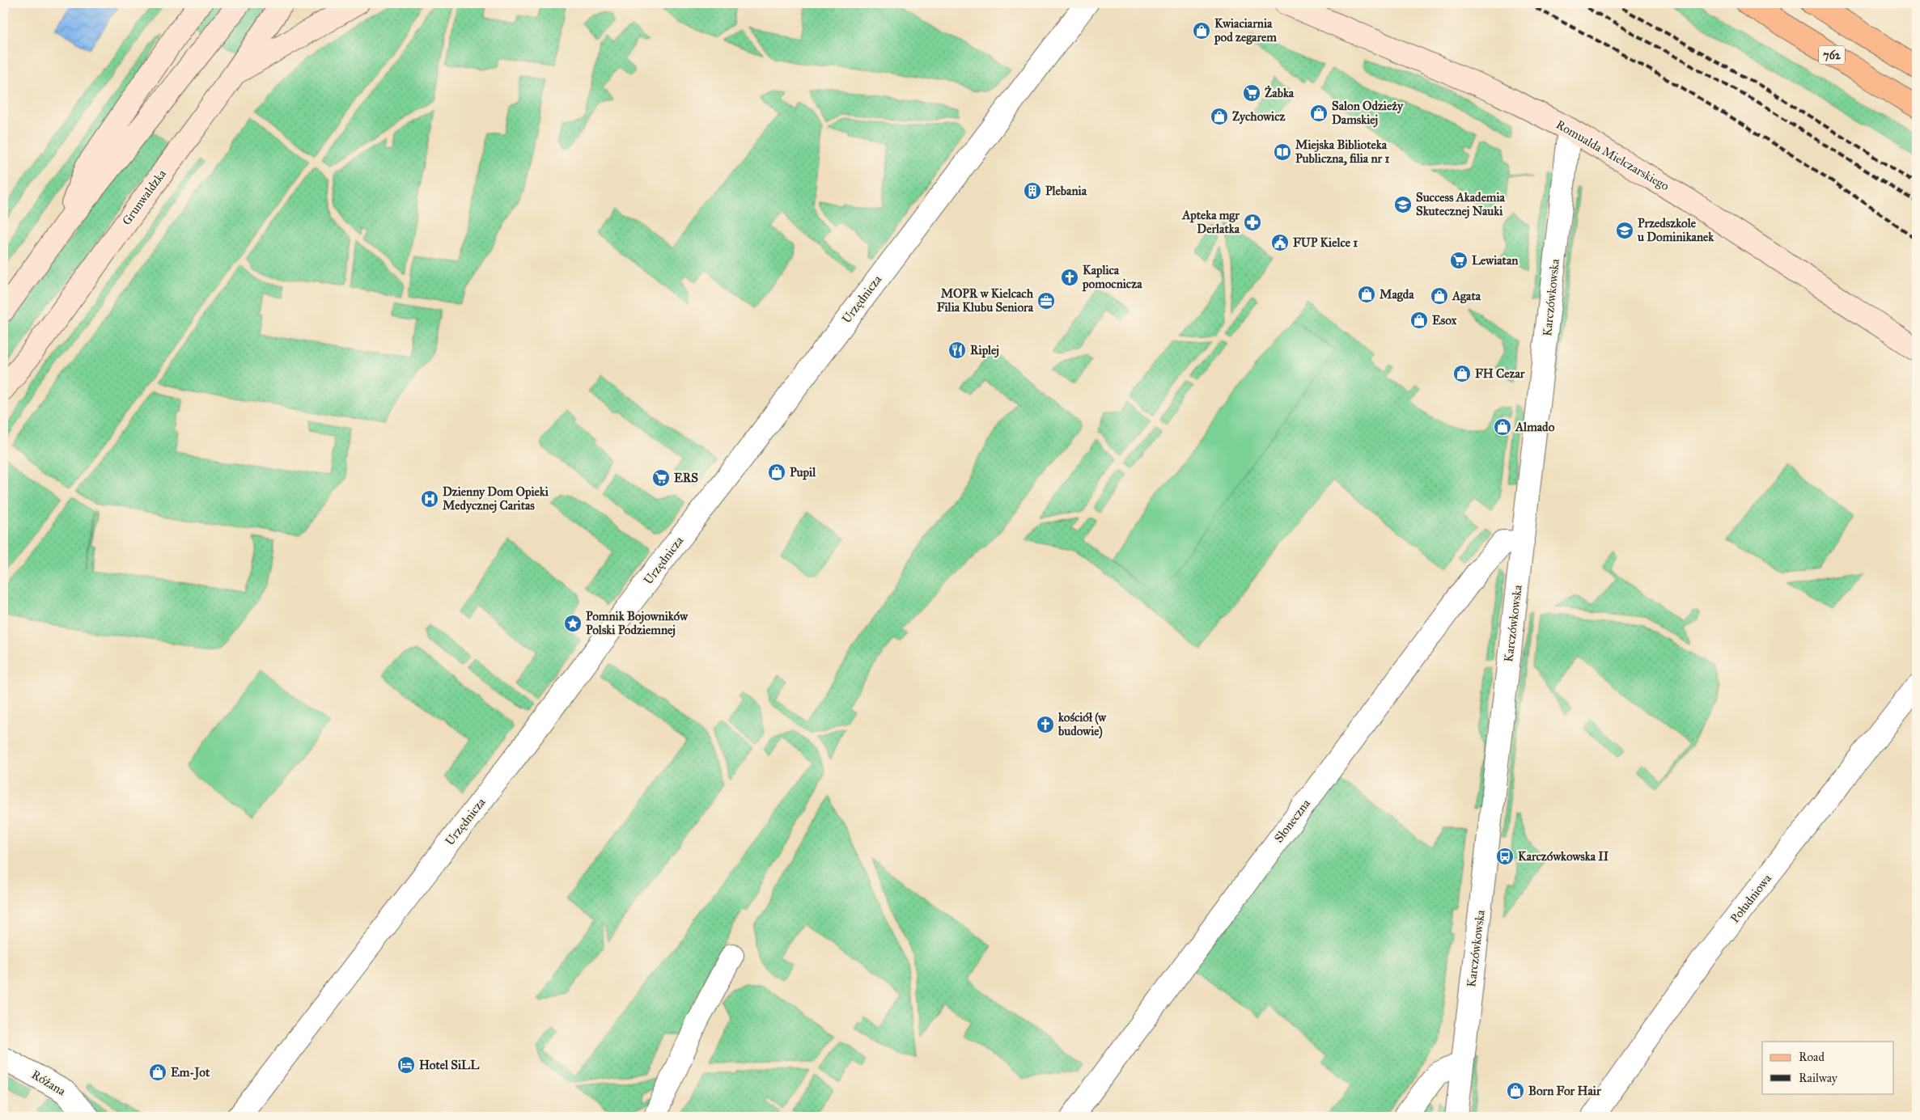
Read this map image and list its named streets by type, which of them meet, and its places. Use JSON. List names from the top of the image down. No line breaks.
{"streets":{"main road":["762","Romualda Mielczarskiego","Grunwaldzka"],"street":["Karczówkowska","Urzędnicza","Słoneczna","Południowa","Różana"]},"crossings":[["Romualda Mielczarskiego","Karczówkowska"],["Karczówkowska","Słoneczna"]],"places":{"shop":["Kwiaciarnia pod zegarem","Salon Odzieży Damskiej","Zychowicz","Magda","Agata","Esox","FH Cezar","Almado","Pupil","Em-Jot","Born For Hair"],"supermarket":["Żabka","Lewiatan","ERS"],"library":["Miejska Biblioteka Publiczna, filia nr 1"],"building":["Plebania"],"school or university":["Success Akademia Skutecznej Nauki","Przedszkole u Dominikanek"],"pharmacy":["Apteka mgr Derlatka"],"public building":["FUP Kielce 1"],"church":["Kaplica pomocnicza","kościół (w budowie)"],"office":["MOPR w Kielcach Filia Klubu Seniora"],"restaurant":["Riplej"],"hospital":["Dzienny Dom Opieki Medycznej Caritas"],"place":["Pomnik Bojowników Polski Podziemnej"],"bus stop":["Karczówkowska II"],"hotel":["Hotel SiLL"]},"legend":["Road","Railway"]}
